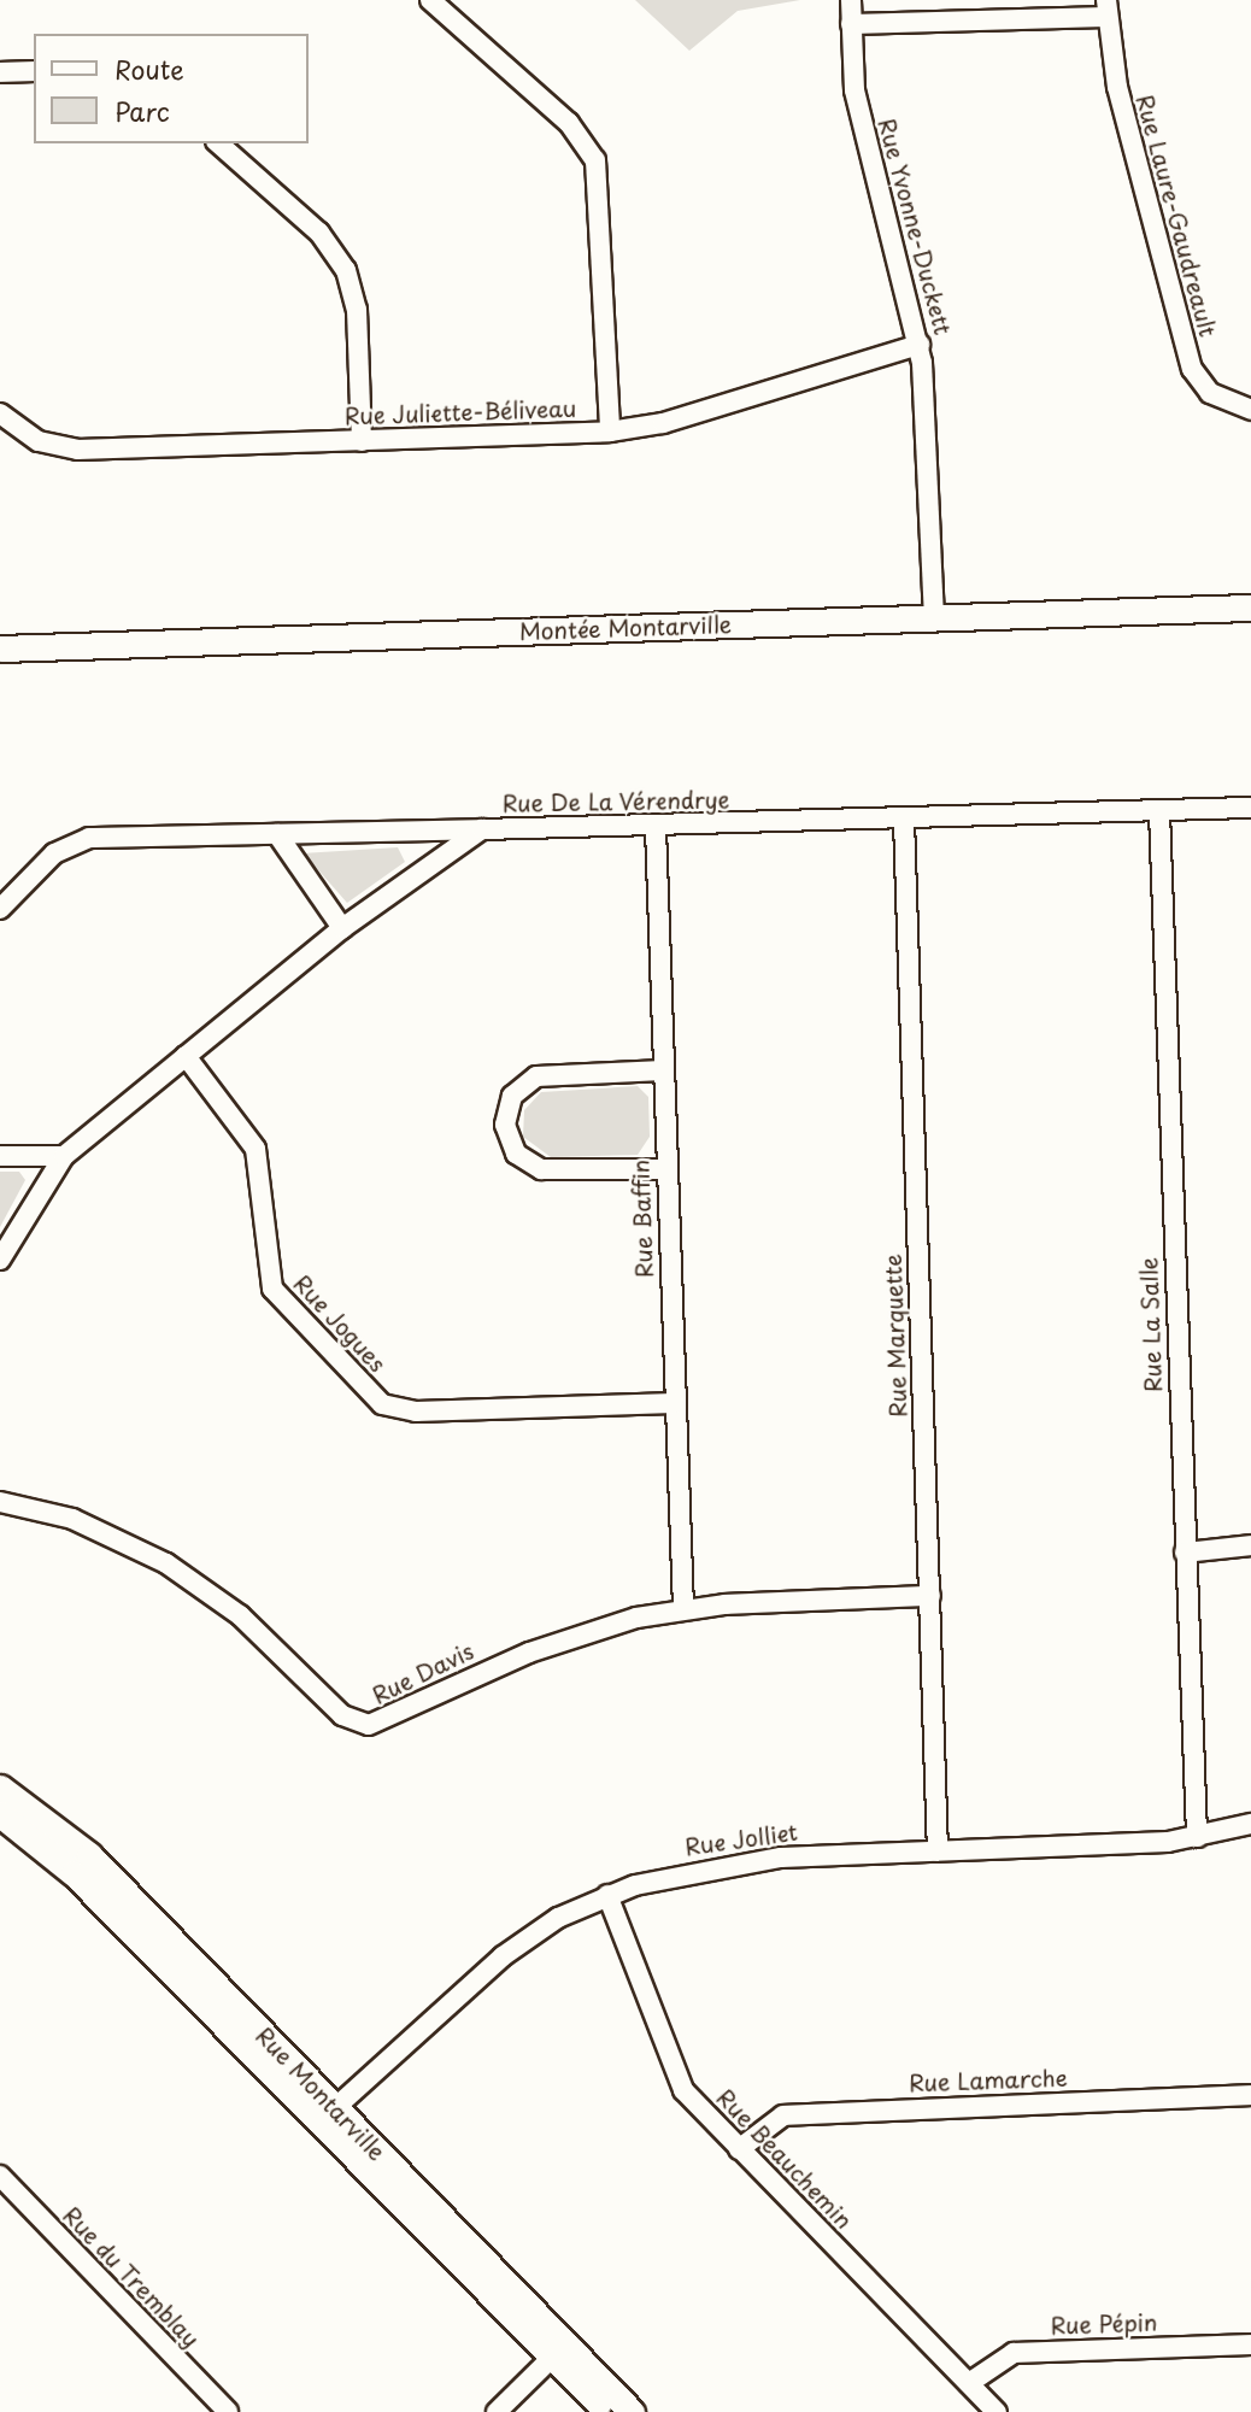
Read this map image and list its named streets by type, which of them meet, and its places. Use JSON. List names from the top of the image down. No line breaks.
{"streets":{"street":["Rue Laure-Gaudreault","Rue Yvonne-Duckett","Rue Juliette-Béliveau","Montée Montarville","Rue De La Vérendrye","Rue Baffin","Rue Jogues","Rue La Salle","Rue Marquette","Rue Davis","Rue Jolliet","Rue Lamarche","Rue Montarville","Rue Beauchemin","Rue du Tremblay","Rue Pépin"]},"crossings":[["Rue Yvonne-Duckett","Rue Juliette-Béliveau"],["Rue Yvonne-Duckett","Montée Montarville"],["Rue De La Vérendrye","Rue Baffin"],["Rue De La Vérendrye","Rue Jogues"],["Rue De La Vérendrye","Rue La Salle"],["Rue De La Vérendrye","Rue Marquette"],["Rue Baffin","Rue Jogues"],["Rue Baffin","Rue Davis"],["Rue La Salle","Rue Jolliet"],["Rue Marquette","Rue Davis"],["Rue Marquette","Rue Jolliet"],["Rue Jolliet","Rue Montarville"],["Rue Jolliet","Rue Beauchemin"],["Rue Lamarche","Rue Beauchemin"],["Rue Beauchemin","Rue Pépin"]],"legend":["Route","Parc"]}
